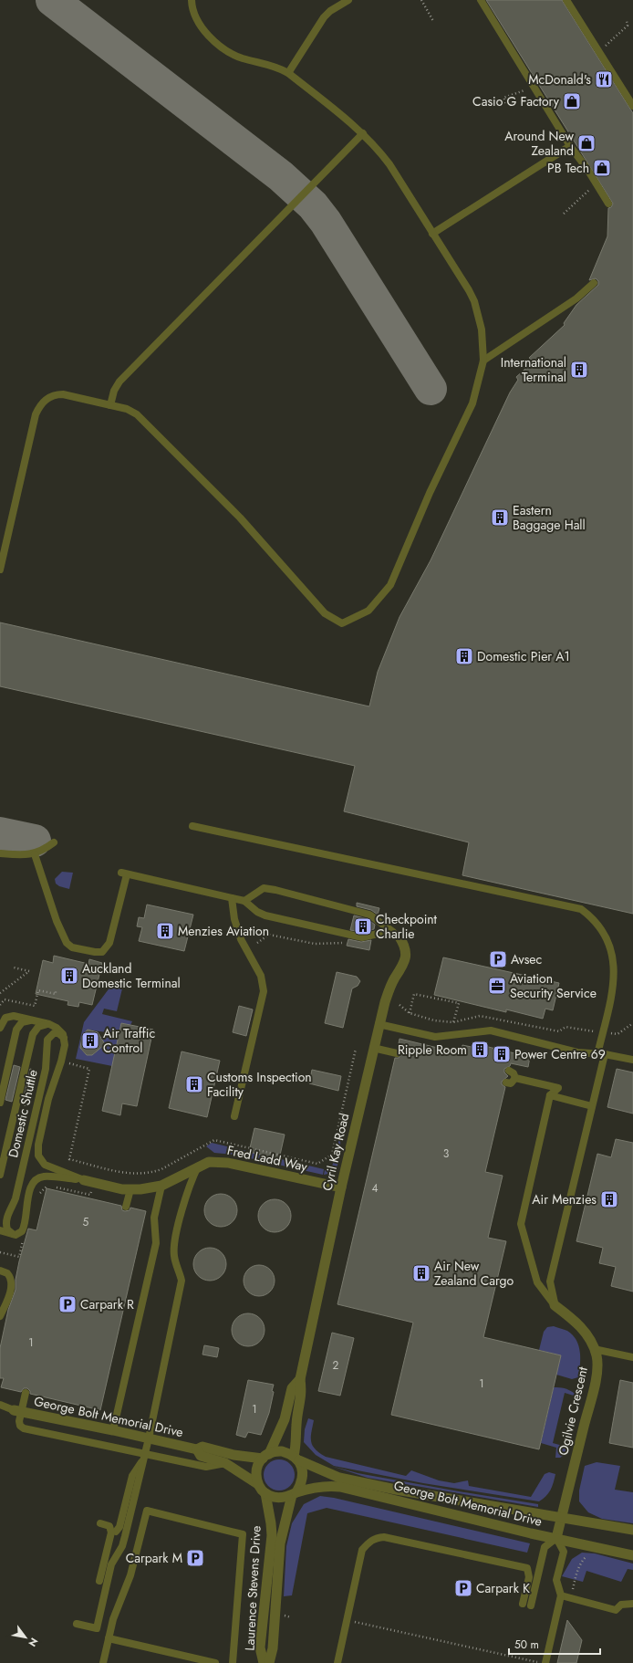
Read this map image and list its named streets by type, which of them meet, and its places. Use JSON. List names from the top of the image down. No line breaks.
{"streets":{"street":["Cyril Kay Road","Fred Ladd Way","Ogilvie Crescent","George Bolt Memorial Drive","Laurence Stevens Drive"],"lane":["Domestic Shuttle"]},"crossings":[["Cyril Kay Road","Fred Ladd Way"],["Cyril Kay Road","George Bolt Memorial Drive"],["Cyril Kay Road","Laurence Stevens Drive"],["Ogilvie Crescent","George Bolt Memorial Drive"],["George Bolt Memorial Drive","Laurence Stevens Drive"]],"places":{"restaurant":["McDonald's"],"shop":["Casio G Factory","Around New Zealand","PB Tech"],"building":["International Terminal","Eastern Baggage Hall","Domestic Pier A1","Checkpoint Charlie","Menzies Aviation","Auckland Domestic Terminal","Air Traffic Control","Ripple Room","Power Centre 69","Customs Inspection Facility","Air Menzies","Air New Zealand Cargo"],"parking":["Avsec","Carpark R","Carpark M","Carpark K"],"office":["Aviation Security Service"]},"house_numbers":["3","4","5","1","2","1","1"],"scale_bar":"50 m","north":"bottom right"}
